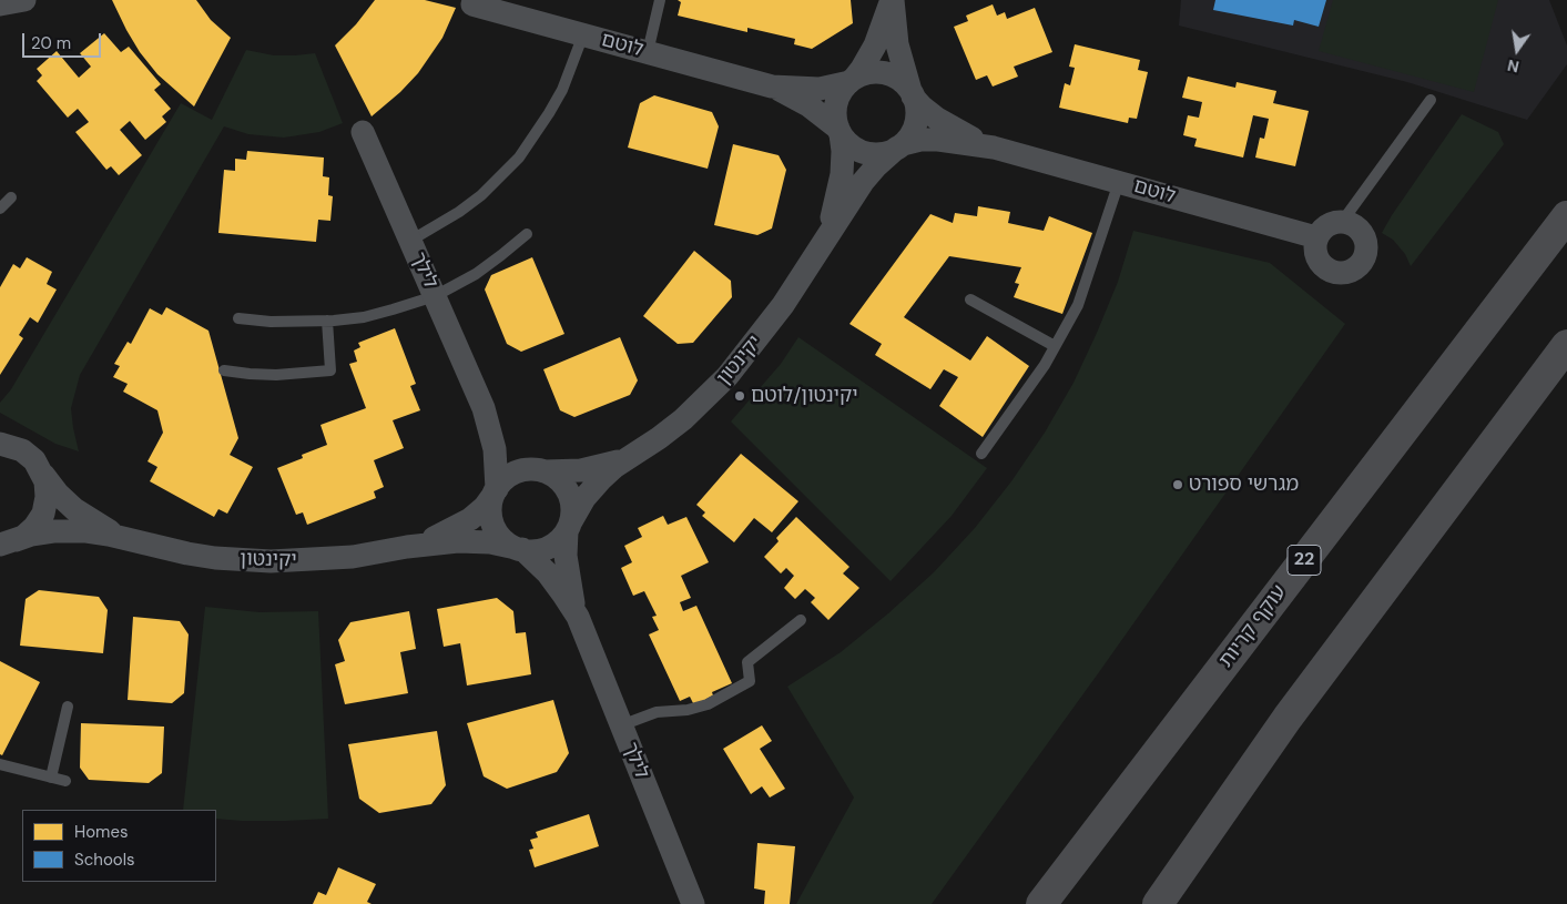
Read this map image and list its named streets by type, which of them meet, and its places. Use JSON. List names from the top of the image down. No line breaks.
{"streets":{"highway":["22","עוקף קריות"],"street":["לוטם","לילך","יקינטון"]},"crossings":[["לוטם","יקינטון"],["לילך","יקינטון"]],"places":["יקינטון/לוטם","מגרשי ספורט"],"legend":["Homes","Schools"],"scale_bar":"20 m","north":"bottom"}
